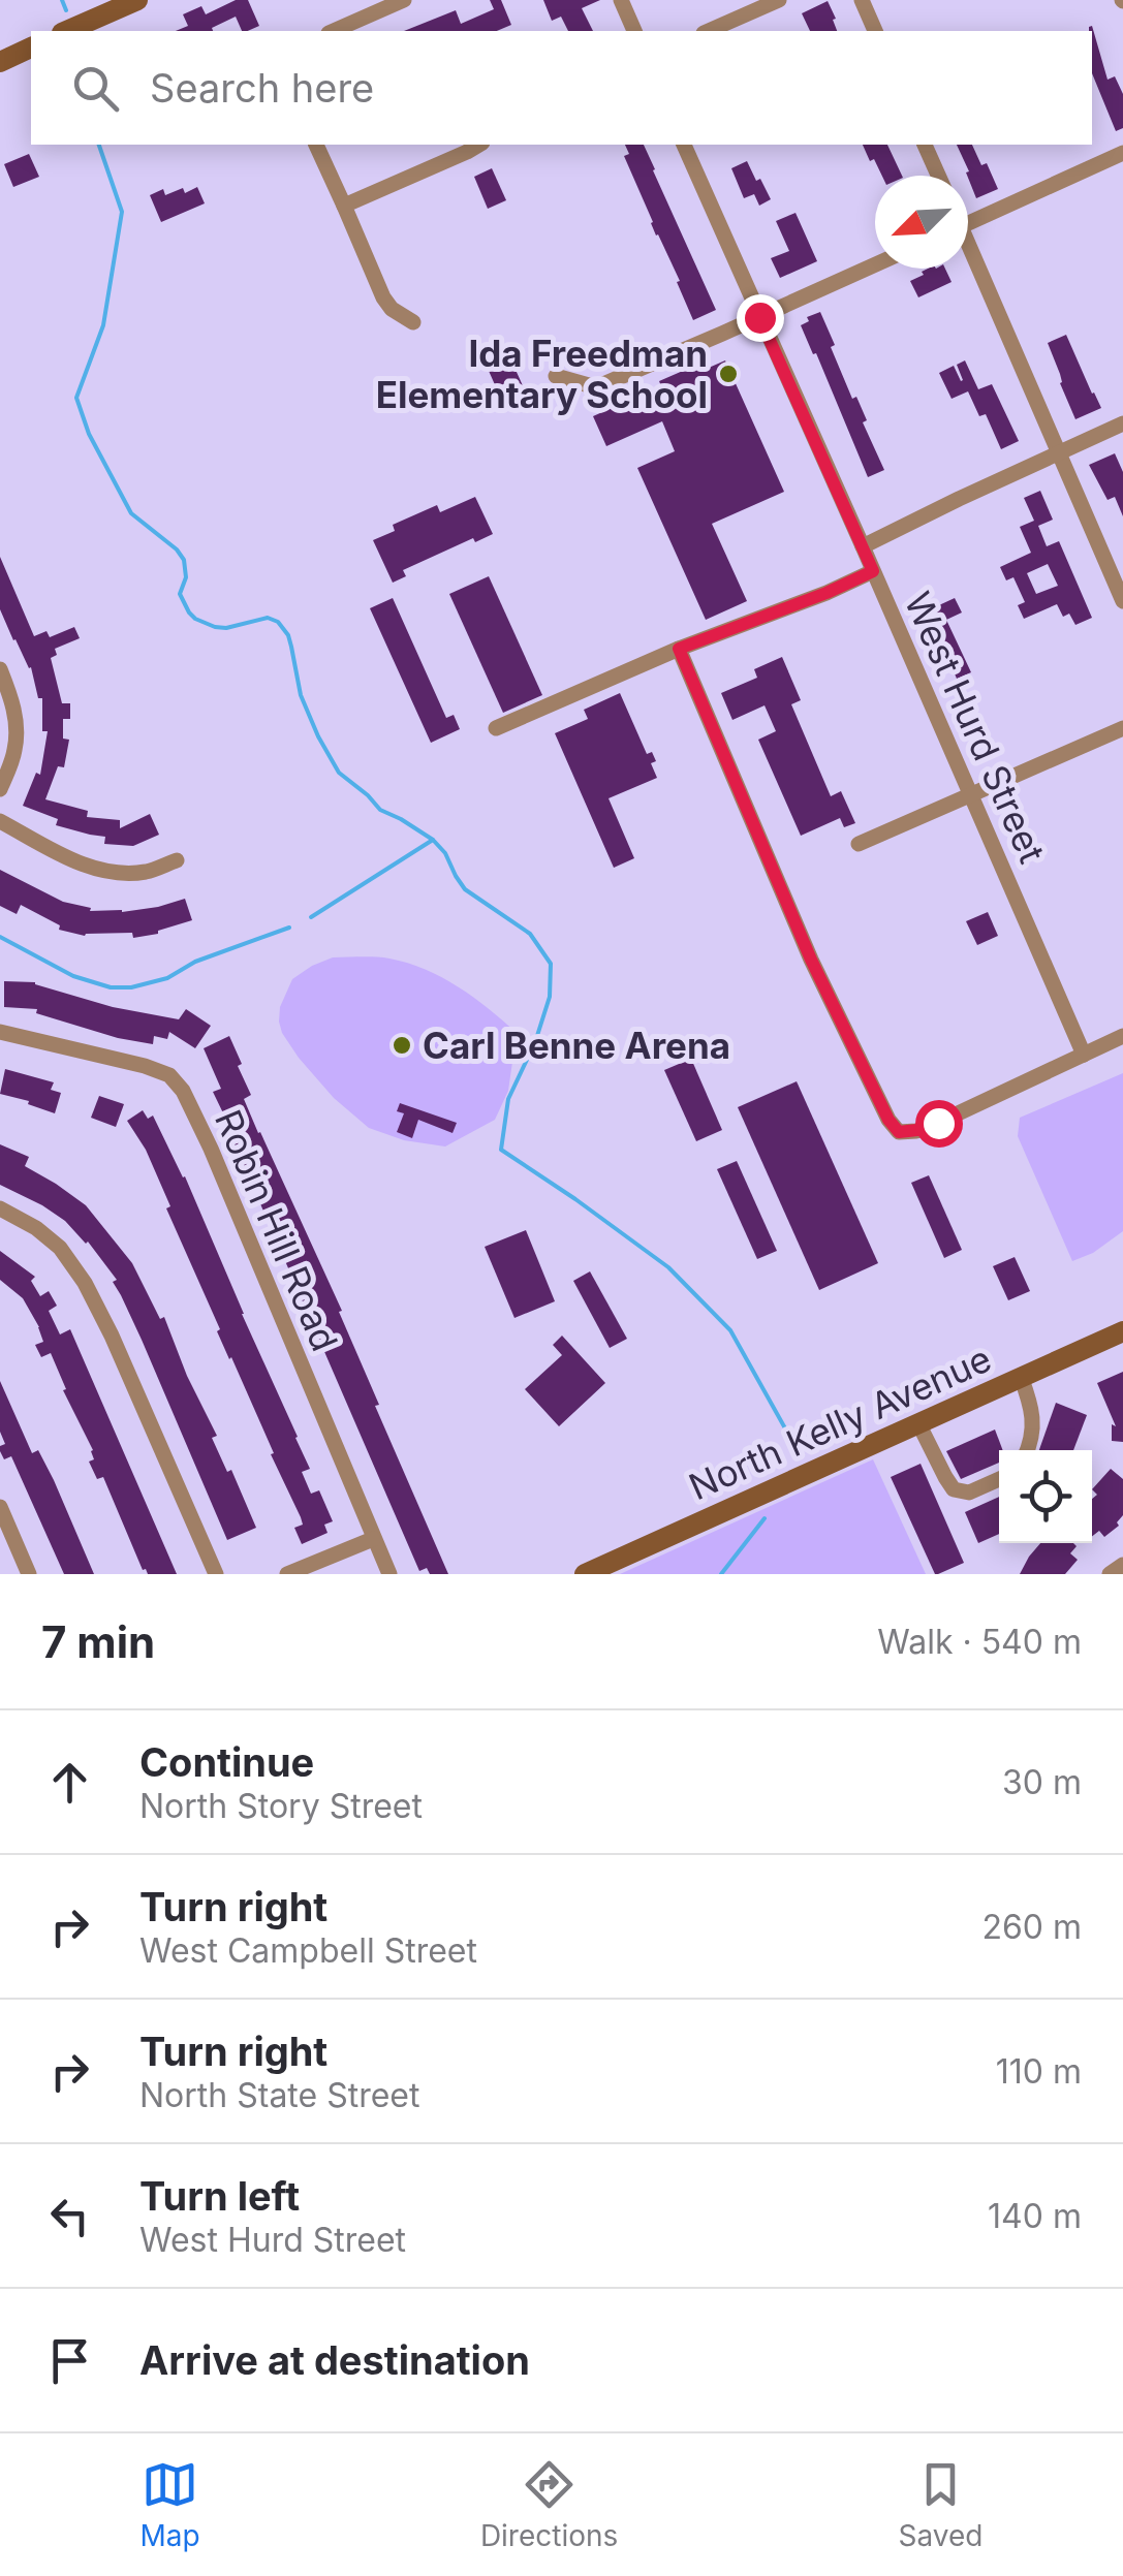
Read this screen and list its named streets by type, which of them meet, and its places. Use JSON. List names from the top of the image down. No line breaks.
{"streets":{"main road":["North Kelly Avenue"],"street":["West Hurd Street","Robin Hill Road"]},"places":["Ida Freedman Elementary School","Carl Benne Arena"],"north":"bottom left","page":{"search":"Search here","heading":["7 min","Walk · 540 m"],"list":[["Continue","North Story Street","30 m"],["Turn right","West Campbell Street","260 m"],["Turn right","North State Street","110 m"],["Turn left","West Hurd Street","140 m"],"Arrive at destination"],"nav":["Map","Directions","Saved"]}}
